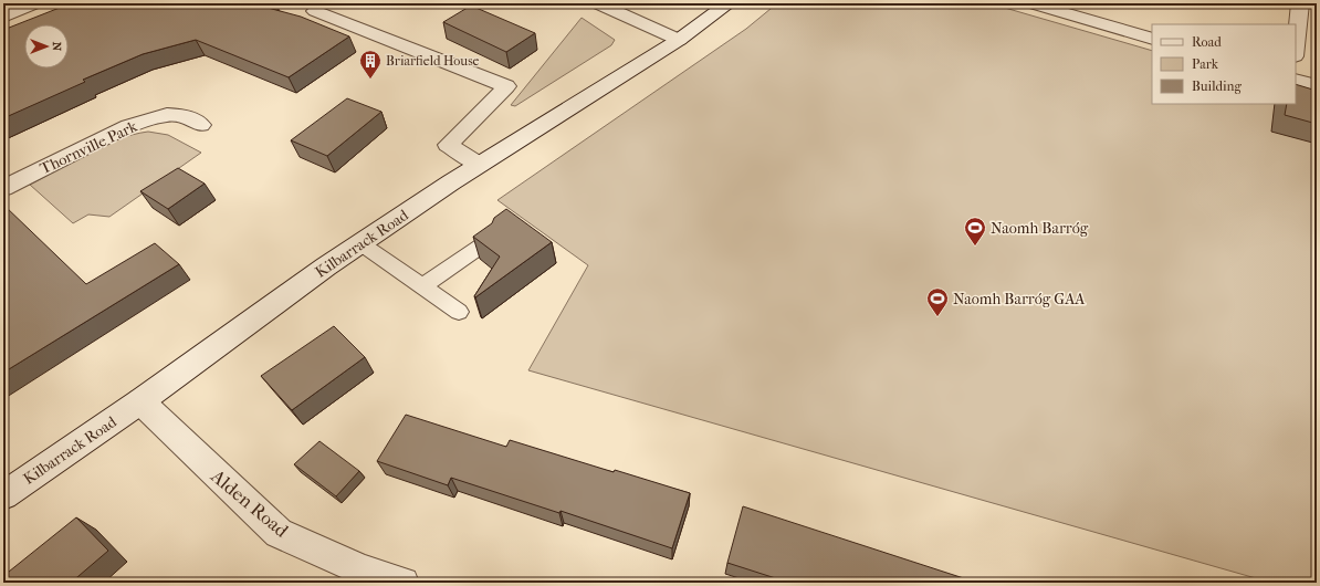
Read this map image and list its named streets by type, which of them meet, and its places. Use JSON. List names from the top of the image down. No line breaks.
{"streets":{"street":["Thornville Park","Kilbarrack Road","Alden Road"]},"crossings":[["Kilbarrack Road","Alden Road"]],"places":{"building":["Briarfield House"],"sports":["Naomh Barróg","Naomh Barróg GAA"]},"legend":["Road","Park","Building"],"north":"right"}
